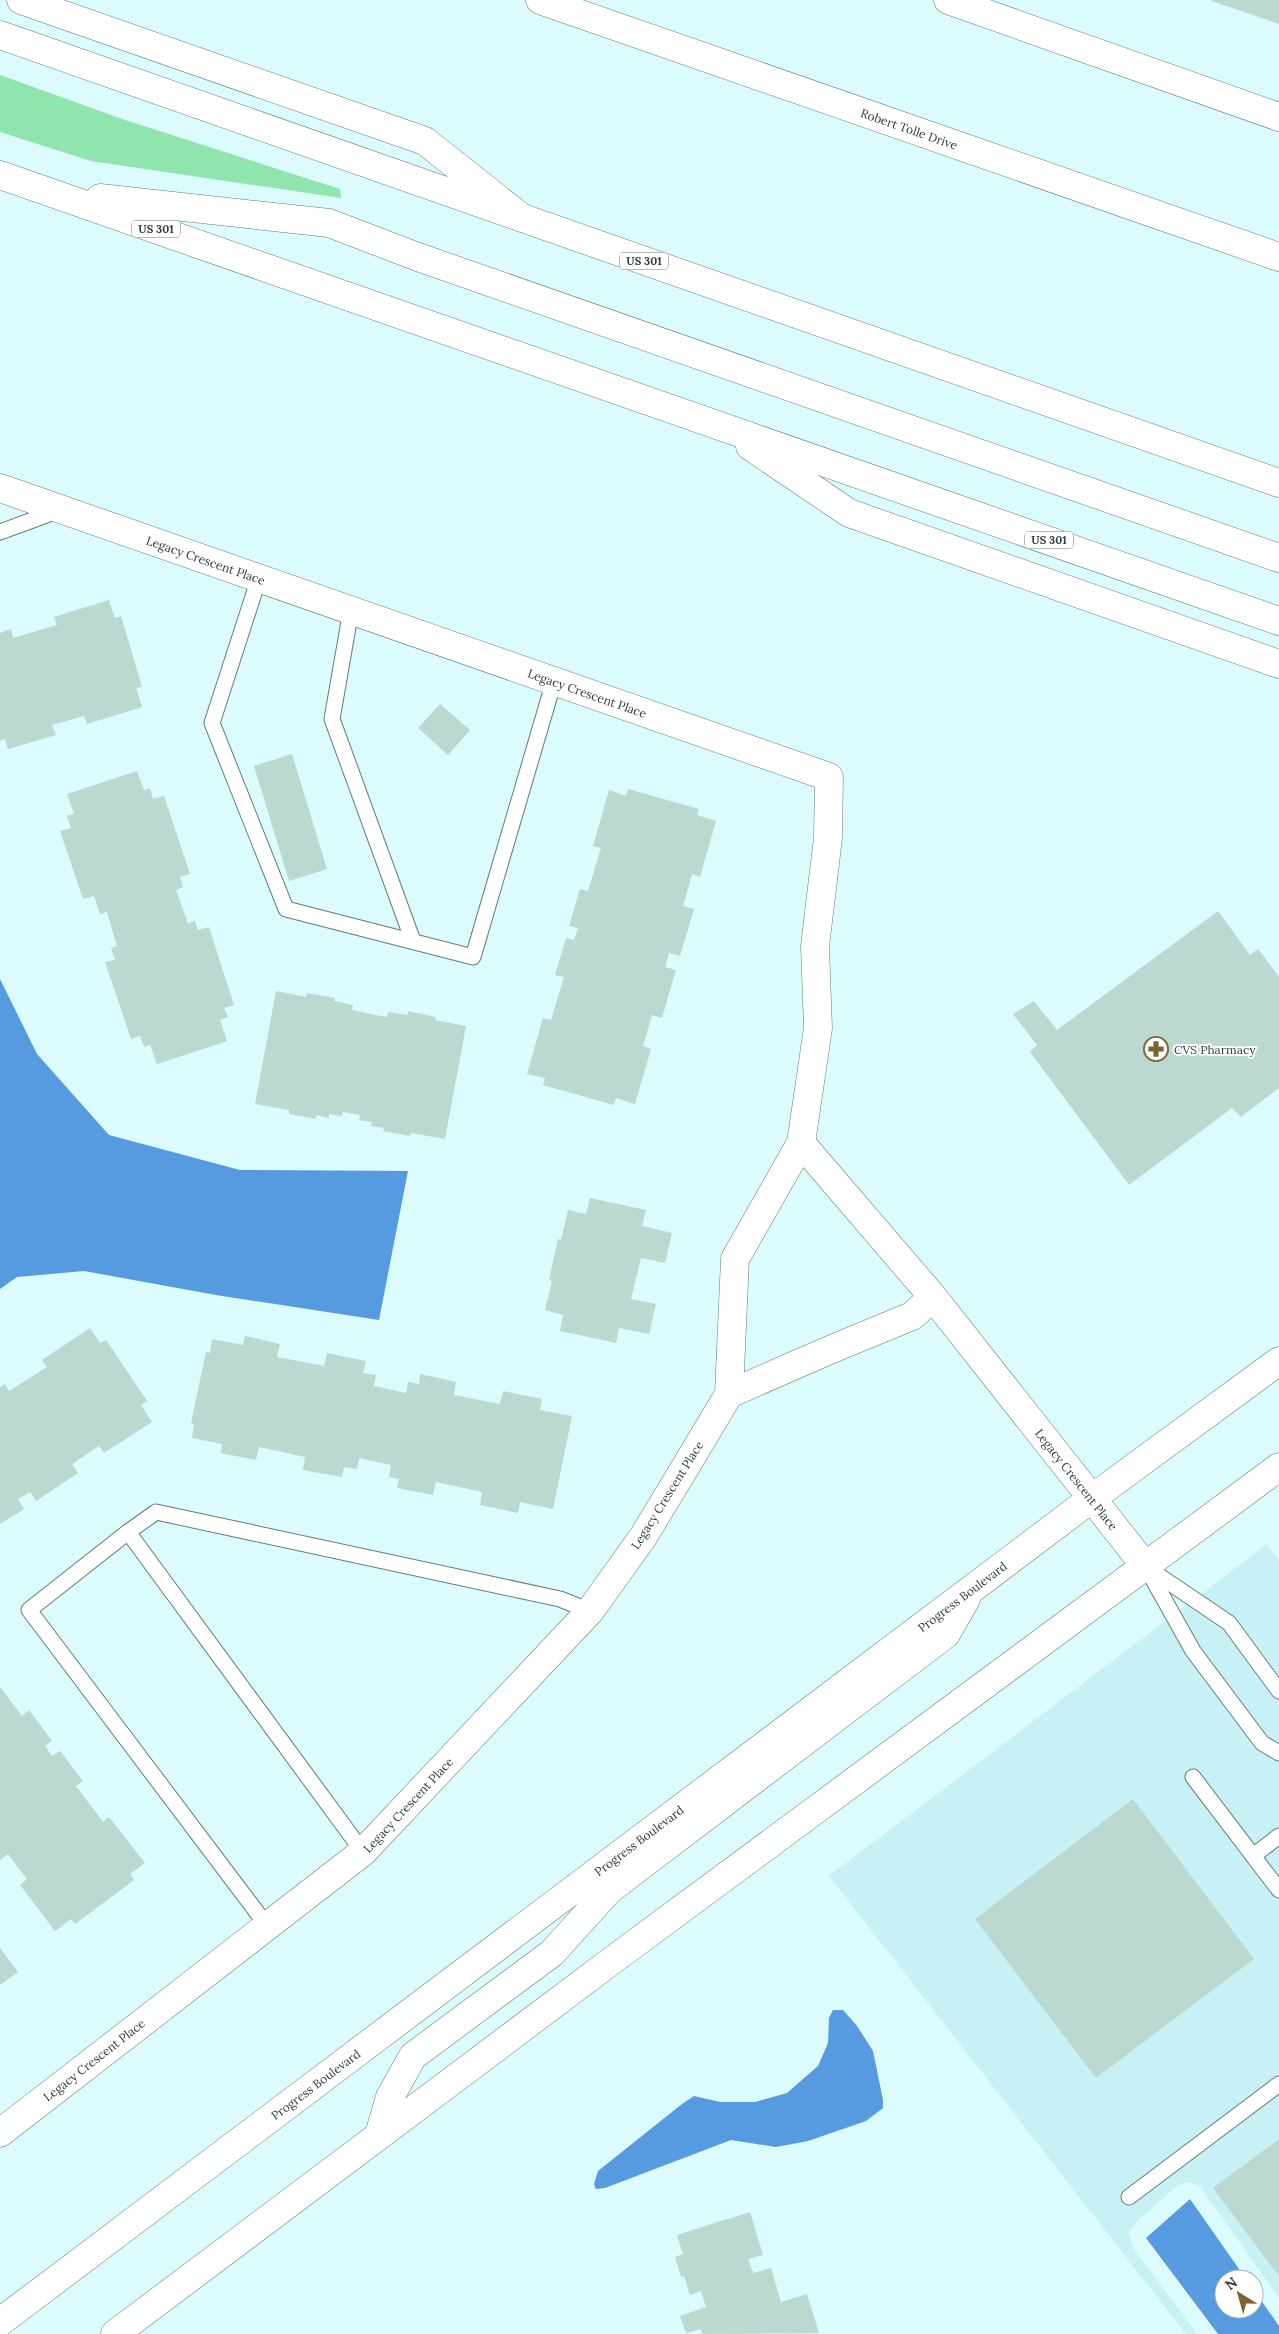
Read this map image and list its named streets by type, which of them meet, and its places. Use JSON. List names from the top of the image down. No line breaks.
{"streets":{"main road":["Robert Tolle Drive","US 301","Legacy Crescent Place","Progress Boulevard"]},"crossings":[["Legacy Crescent Place","Progress Boulevard"]],"places":{"pharmacy":["CVS Pharmacy"]},"north":"top left"}
